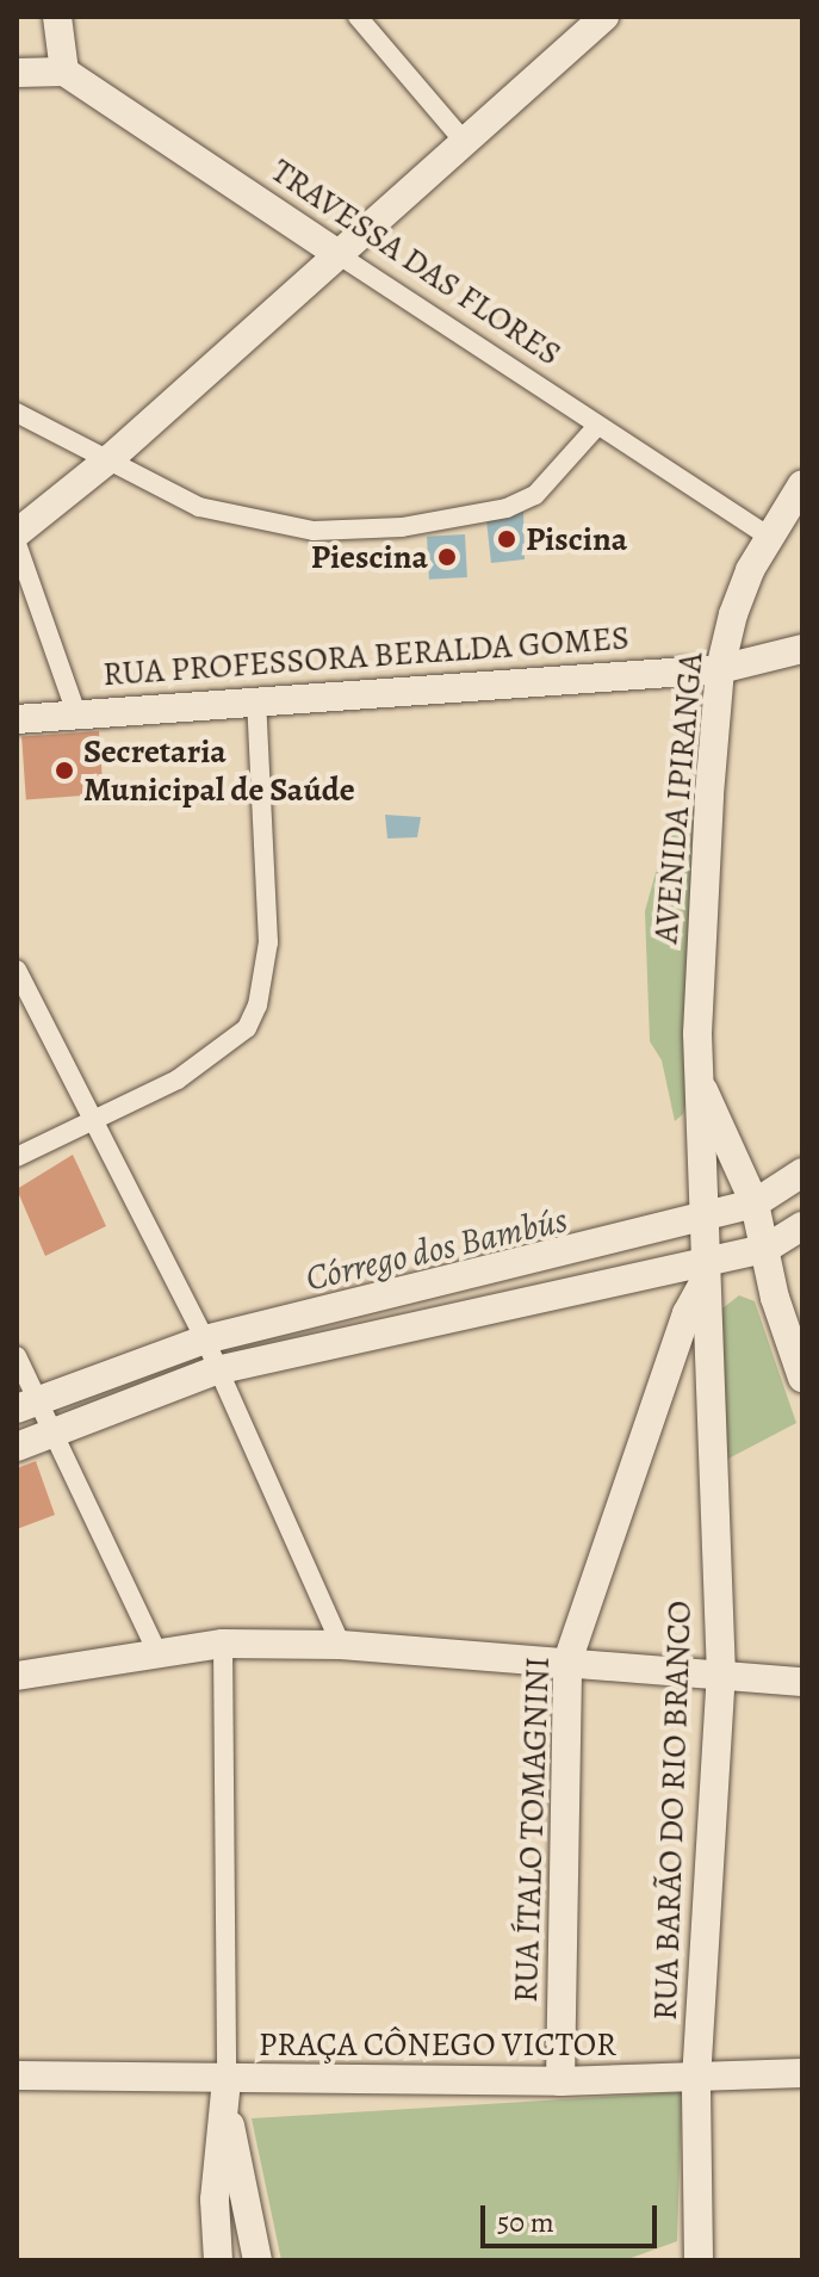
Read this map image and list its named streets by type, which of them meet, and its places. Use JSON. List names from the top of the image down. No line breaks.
{"streets":{"street":["TRAVESSA DAS FLORES","RUA PROFESSORA BERALDA GOMES","AVENIDA IPIRANGA","RUA BARÃO DO RIO BRANCO","RUA ÍTALO TOMAGNINI","PRAÇA CÔNEGO VICTOR"]},"crossings":[["TRAVESSA DAS FLORES","AVENIDA IPIRANGA"],["RUA PROFESSORA BERALDA GOMES","AVENIDA IPIRANGA"],["AVENIDA IPIRANGA","RUA ÍTALO TOMAGNINI"],["RUA BARÃO DO RIO BRANCO","RUA ÍTALO TOMAGNINI"],["RUA BARÃO DO RIO BRANCO","PRAÇA CÔNEGO VICTOR"],["RUA ÍTALO TOMAGNINI","PRAÇA CÔNEGO VICTOR"]],"water":["Córrego dos Bambús"],"places":["Piscina","Piescina","Secretaria Municipal de Saúde"],"scale_bar":"50 m"}
